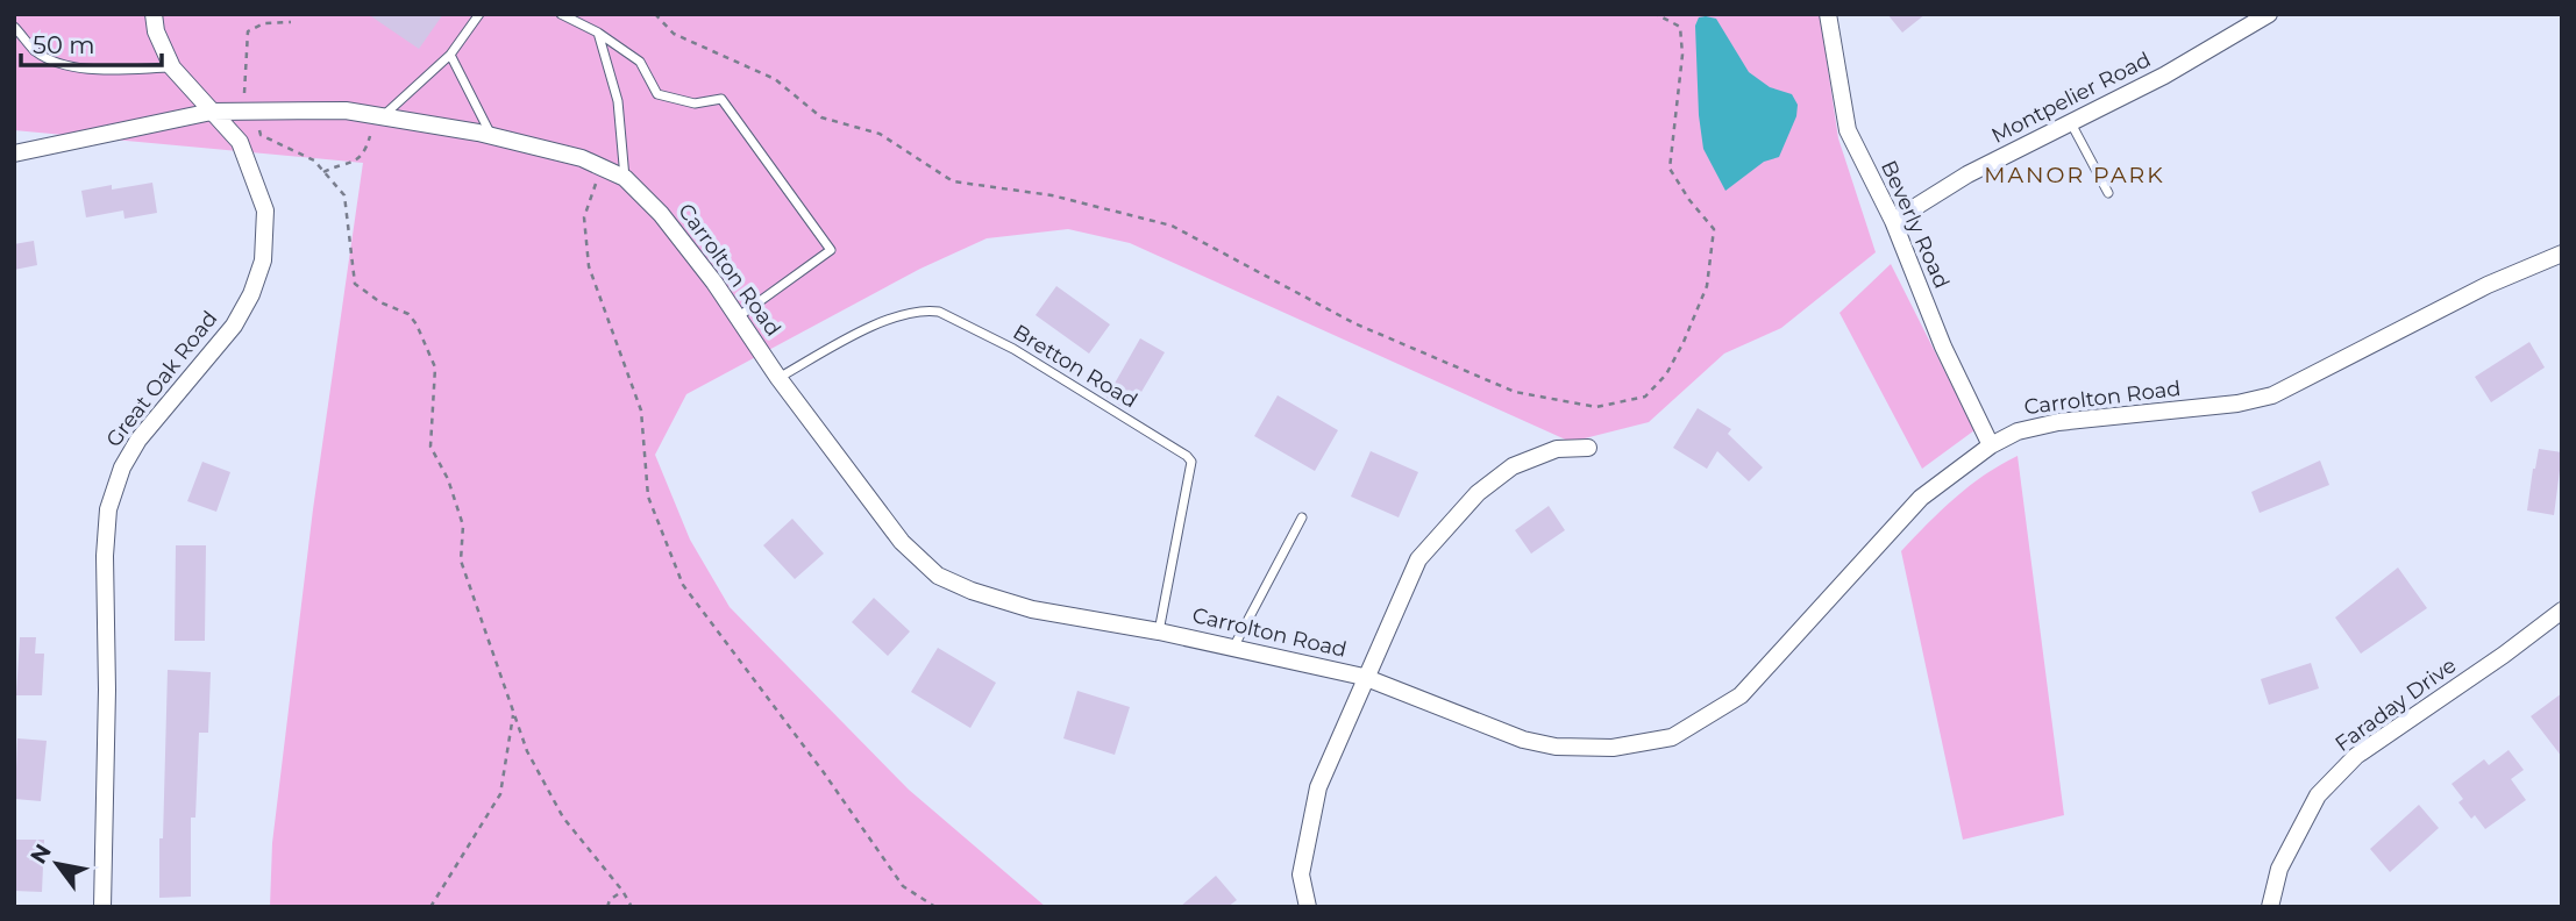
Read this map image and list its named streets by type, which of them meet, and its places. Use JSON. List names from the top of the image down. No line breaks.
{"streets":{"street":["Montpelier Road","Beverly Road","Carrolton Road","Great Oak Road","Faraday Drive"],"lane":["Bretton Road"]},"crossings":[["Montpelier Road","Beverly Road"],["Beverly Road","Carrolton Road"],["Carrolton Road","Bretton Road"],["Carrolton Road","Great Oak Road"]],"districts":["MANOR PARK"],"scale_bar":"50 m","north":"top left"}
